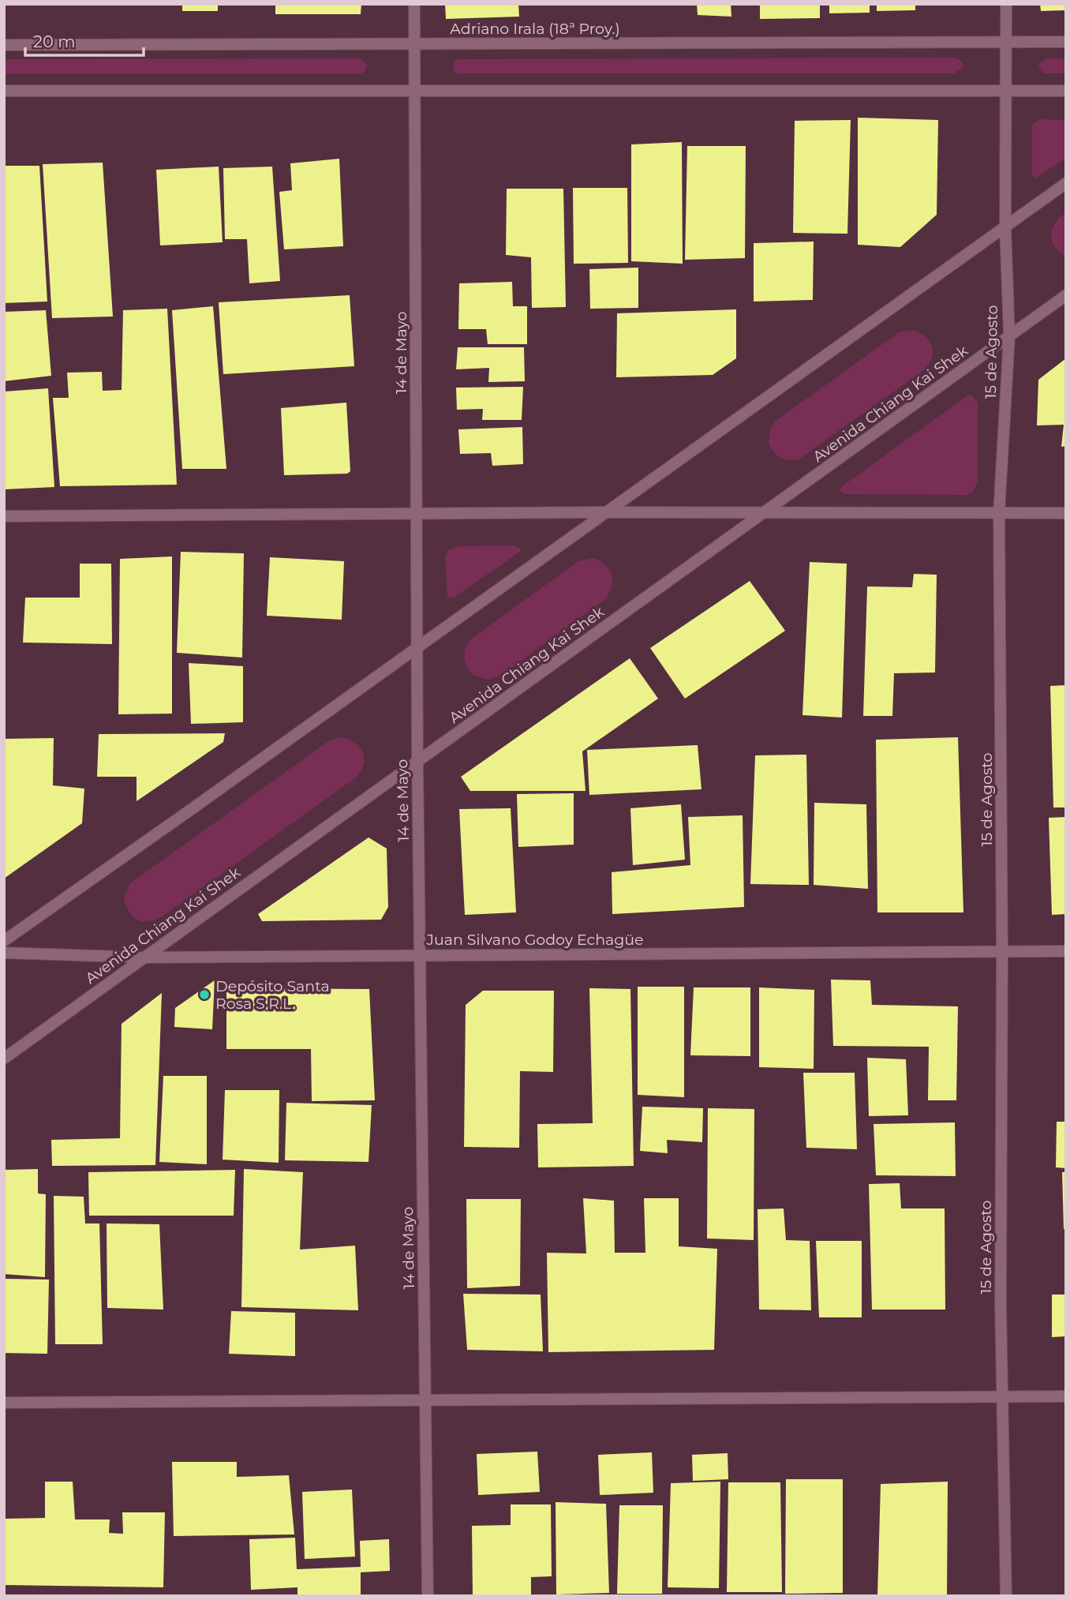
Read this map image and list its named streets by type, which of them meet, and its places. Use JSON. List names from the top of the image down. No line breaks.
{"streets":{"street":["Adriano Irala (18ª Proy.)","15 de Agosto","14 de Mayo","Avenida Chiang Kai Shek","Juan Silvano Godoy Echagüe"]},"crossings":[["Adriano Irala (18ª Proy.)","15 de Agosto"],["Adriano Irala (18ª Proy.)","14 de Mayo"],["15 de Agosto","Avenida Chiang Kai Shek"],["15 de Agosto","Juan Silvano Godoy Echagüe"],["14 de Mayo","Avenida Chiang Kai Shek"],["14 de Mayo","Juan Silvano Godoy Echagüe"],["Avenida Chiang Kai Shek","Juan Silvano Godoy Echagüe"]],"places":["Depósito Santa Rosa S.R.L."],"scale_bar":"20 m"}
